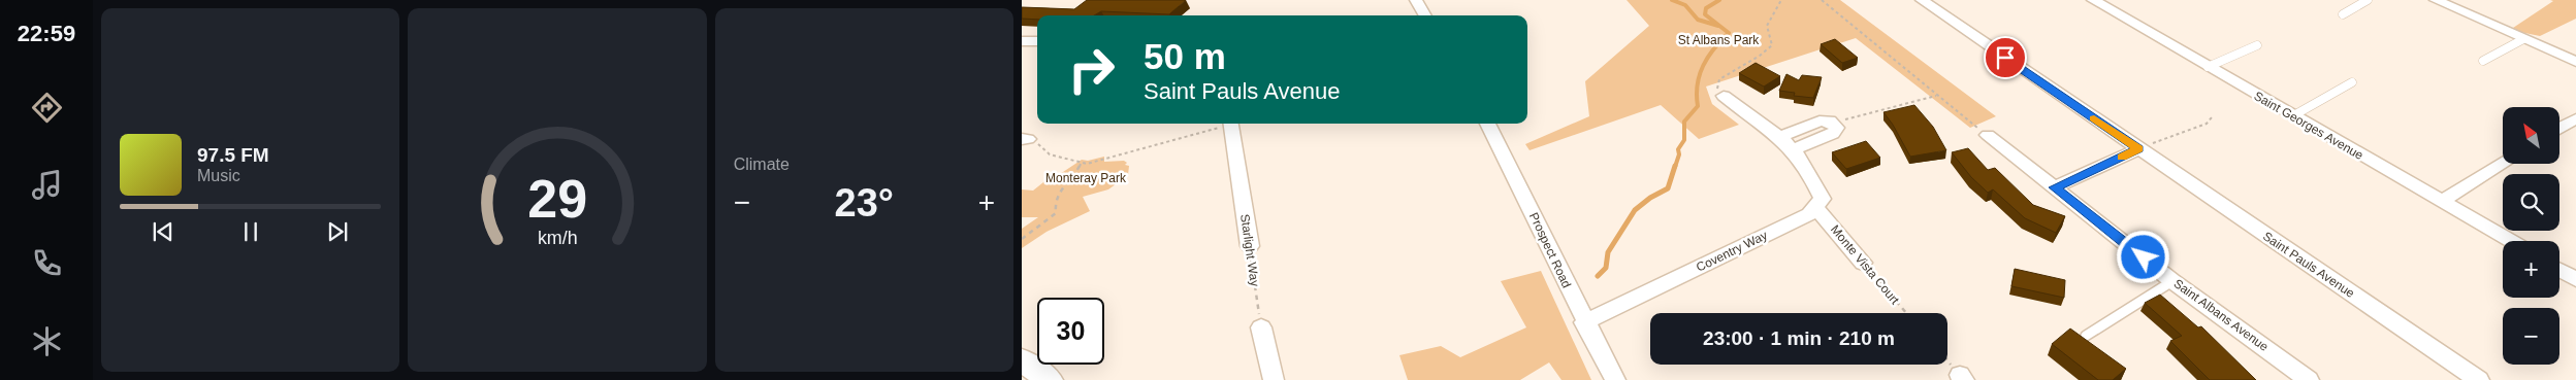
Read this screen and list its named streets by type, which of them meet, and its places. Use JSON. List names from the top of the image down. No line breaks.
{"streets":{"street":["Saint Georges Avenue","Starlight Way","Prospect Road","Coventry Way","Monte Vista Court","Saint Pauls Avenue","Saint Albans Avenue"]},"crossings":[["Prospect Road","Coventry Way"],["Coventry Way","Monte Vista Court"]],"parks":["St Albans Park","Monteray Park"],"north":"top left","page":{"tabs":"22:59","tile":"Climate","turn":["50 m","Saint Pauls Avenue"],"map_buttons":["+","−"],"song":["97.5 FM","Music"],"heat":["−","23°","+"],"limit":"30","trip":"23:00 · 1 min · 210 m","gauge":["29","km/h"]}}
